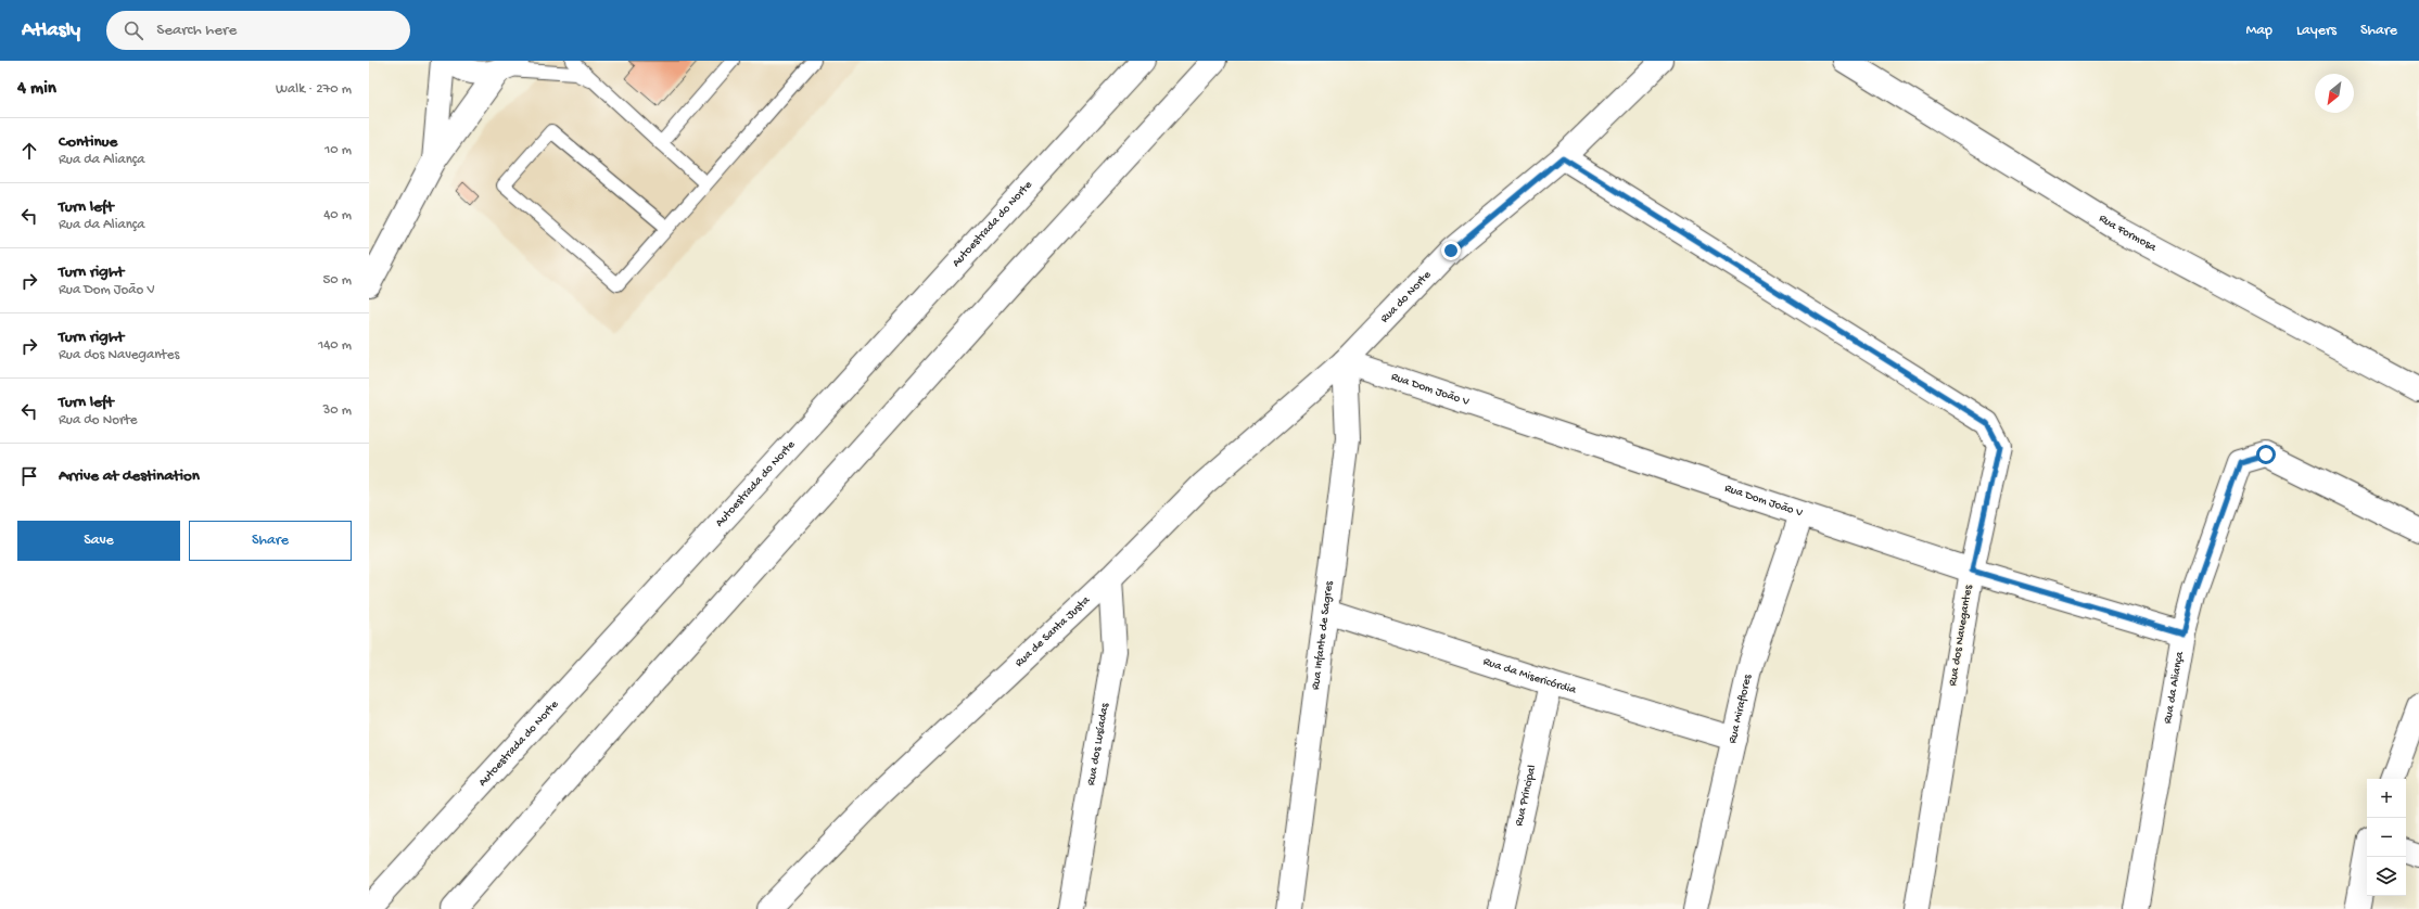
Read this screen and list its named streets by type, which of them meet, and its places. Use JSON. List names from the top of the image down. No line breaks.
{"streets":{"main road":["Autoestrada do Norte","Rua Formosa","Rua do Norte","Rua Dom João V","Rua de Santa Justa","Rua Infante de Sagres","Rua dos Navegantes","Rua da Misericórdia","Rua da Aliança","Rua Miraflores","Rua dos Lusíadas","Rua Principal"]},"crossings":[["Rua do Norte","Rua Dom João V"],["Rua do Norte","Rua de Santa Justa"],["Rua do Norte","Rua Infante de Sagres"],["Rua do Norte","Rua dos Navegantes"],["Rua Dom João V","Rua de Santa Justa"],["Rua Dom João V","Rua Infante de Sagres"],["Rua Dom João V","Rua dos Navegantes"],["Rua Dom João V","Rua da Aliança"],["Rua Dom João V","Rua Miraflores"],["Rua de Santa Justa","Rua Infante de Sagres"],["Rua de Santa Justa","Rua dos Lusíadas"],["Rua Infante de Sagres","Rua da Misericórdia"],["Rua da Misericórdia","Rua Miraflores"],["Rua da Misericórdia","Rua Principal"]],"north":"bottom left","page":{"header":"Atlasly","search":"Search here","nav":["Map","Layers","Share"],"heading":["4 min","Walk · 270 m"],"list":[["Continue","Rua da Aliança","10 m"],["Turn left","Rua da Aliança","40 m"],["Turn right","Rua Dom João V","50 m"],["Turn right","Rua dos Navegantes","140 m"],["Turn left","Rua do Norte","30 m"],"Arrive at destination"],"buttons":["Save","Share"],"map_buttons":["+","−"]}}
